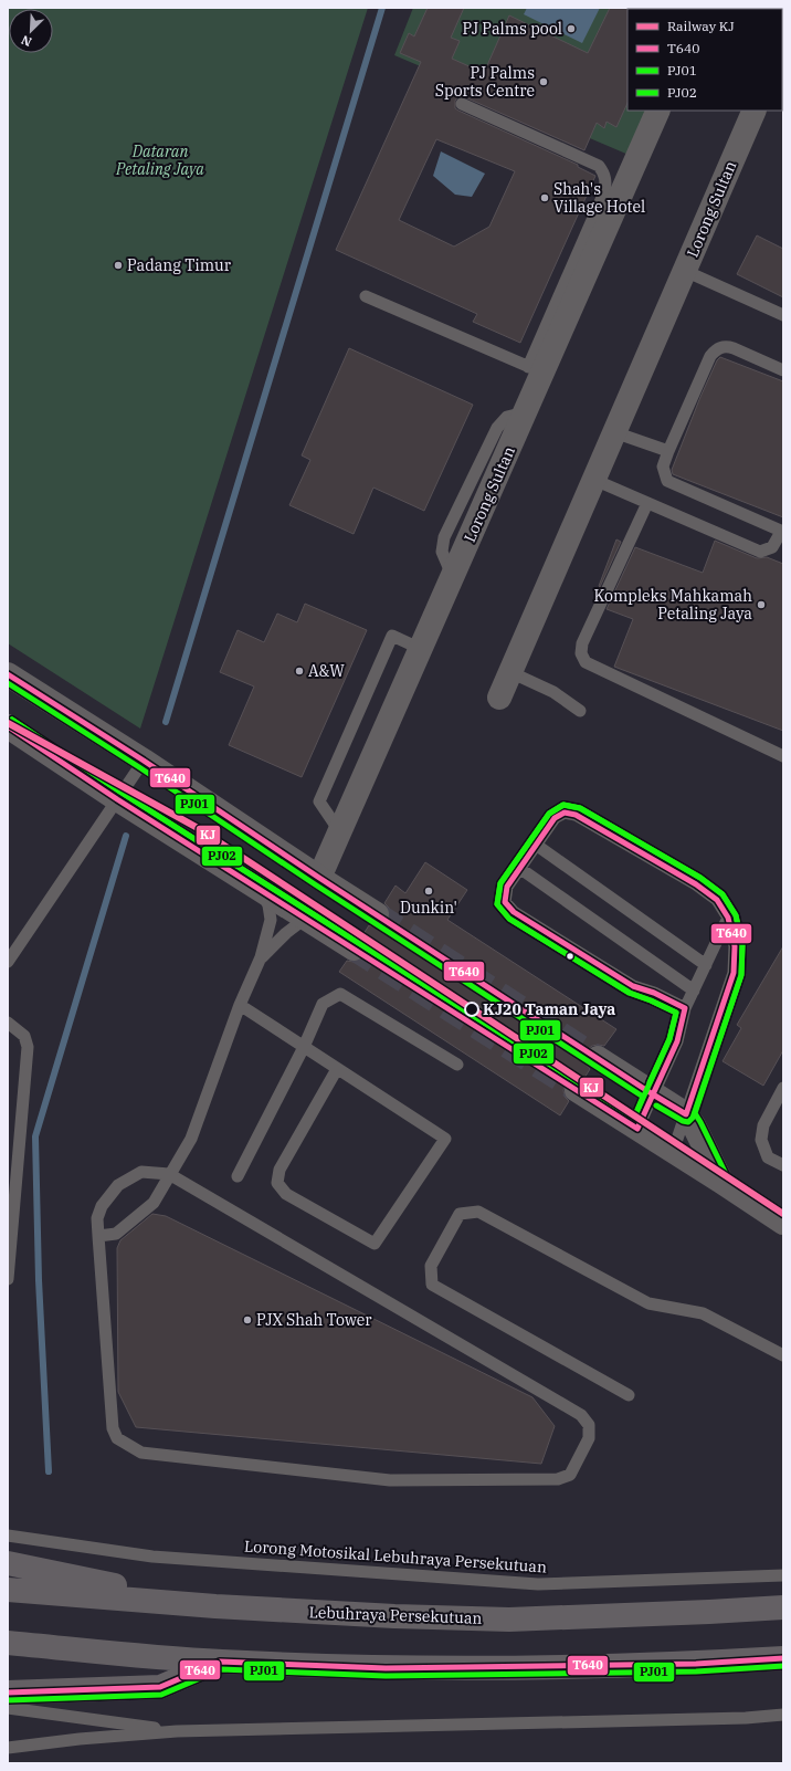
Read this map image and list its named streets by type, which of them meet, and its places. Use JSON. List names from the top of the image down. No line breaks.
{"streets":{"highway":["Lebuhraya Persekutuan"],"street":["Lorong Sultan"],"lane":["Lorong Motosikal Lebuhraya Persekutuan"]},"parks":["Dataran Petaling Jaya"],"places":["PJ Palms pool","PJ Palms Sports Centre","Shah's Village Hotel","Padang Timur","Kompleks Mahkamah Petaling Jaya","A&W","Dunkin'","KJ20 Taman Jaya","PJX Shah Tower"],"lines":["transit line T640","transit line PJ01","transit line PJ02","rail line KJ"],"legend":["Railway KJ","T640","PJ01","PJ02"],"north":"bottom left"}
